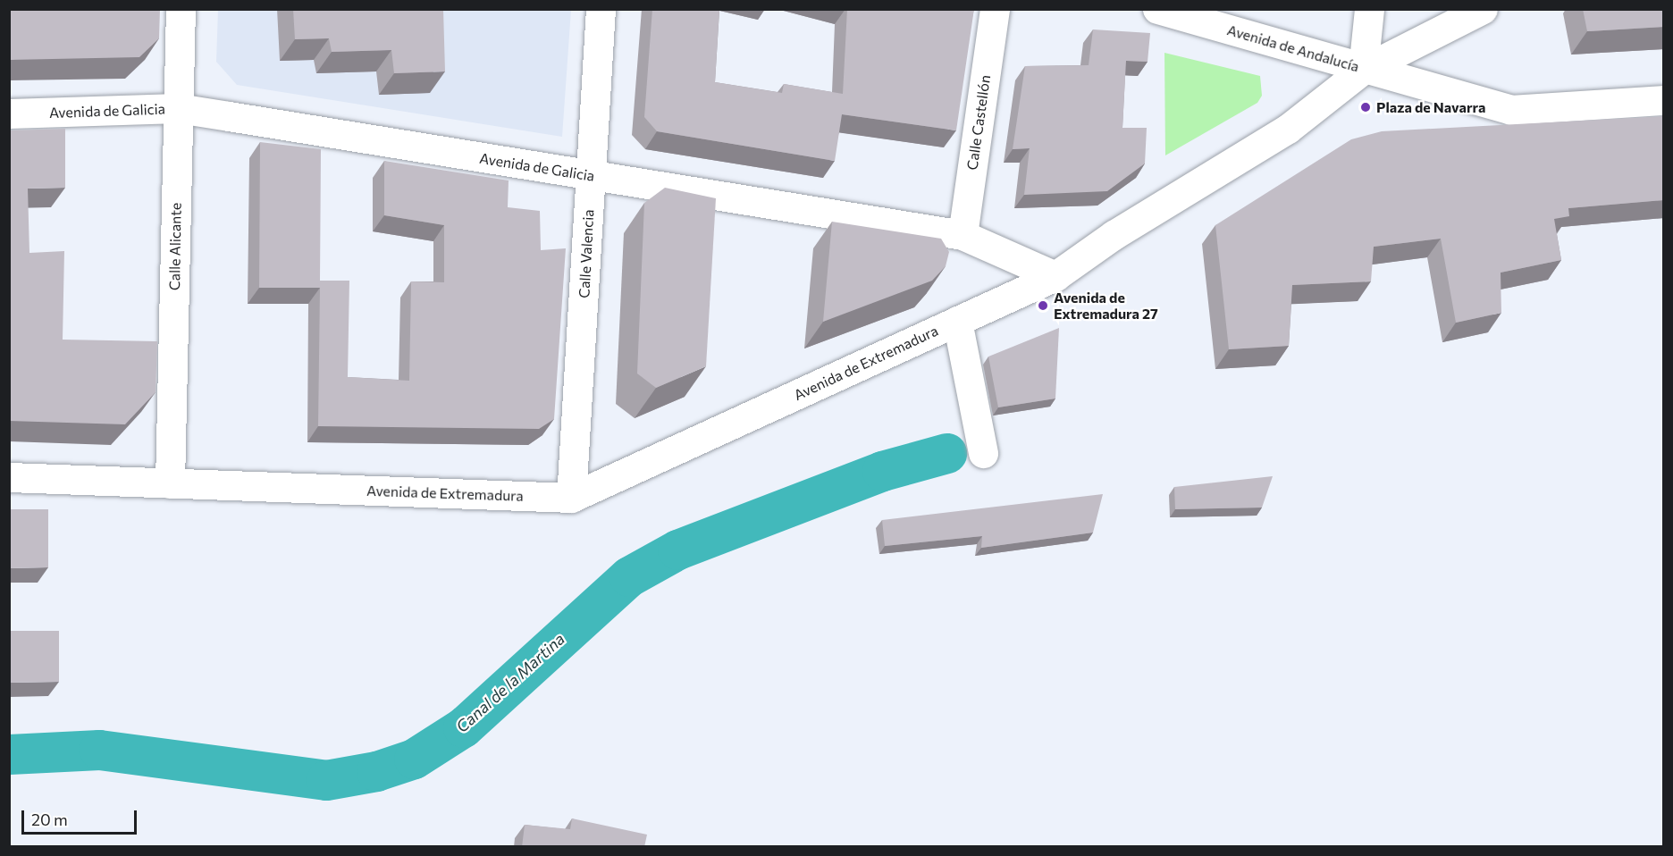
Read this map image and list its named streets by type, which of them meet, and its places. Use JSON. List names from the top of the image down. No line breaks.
{"streets":{"street":["Avenida de Andalucía","Avenida de Galicia","Calle Castellón","Calle Alicante","Calle Valencia","Avenida de Extremadura"]},"crossings":[["Avenida de Andalucía","Avenida de Extremadura"],["Avenida de Galicia","Calle Castellón"],["Avenida de Galicia","Calle Alicante"],["Avenida de Galicia","Calle Valencia"],["Avenida de Galicia","Avenida de Extremadura"],["Calle Alicante","Avenida de Extremadura"],["Calle Valencia","Avenida de Extremadura"]],"water":["Canal de la Martina"],"places":["Plaza de Navarra","Avenida de Extremadura 27"],"scale_bar":"20 m"}
